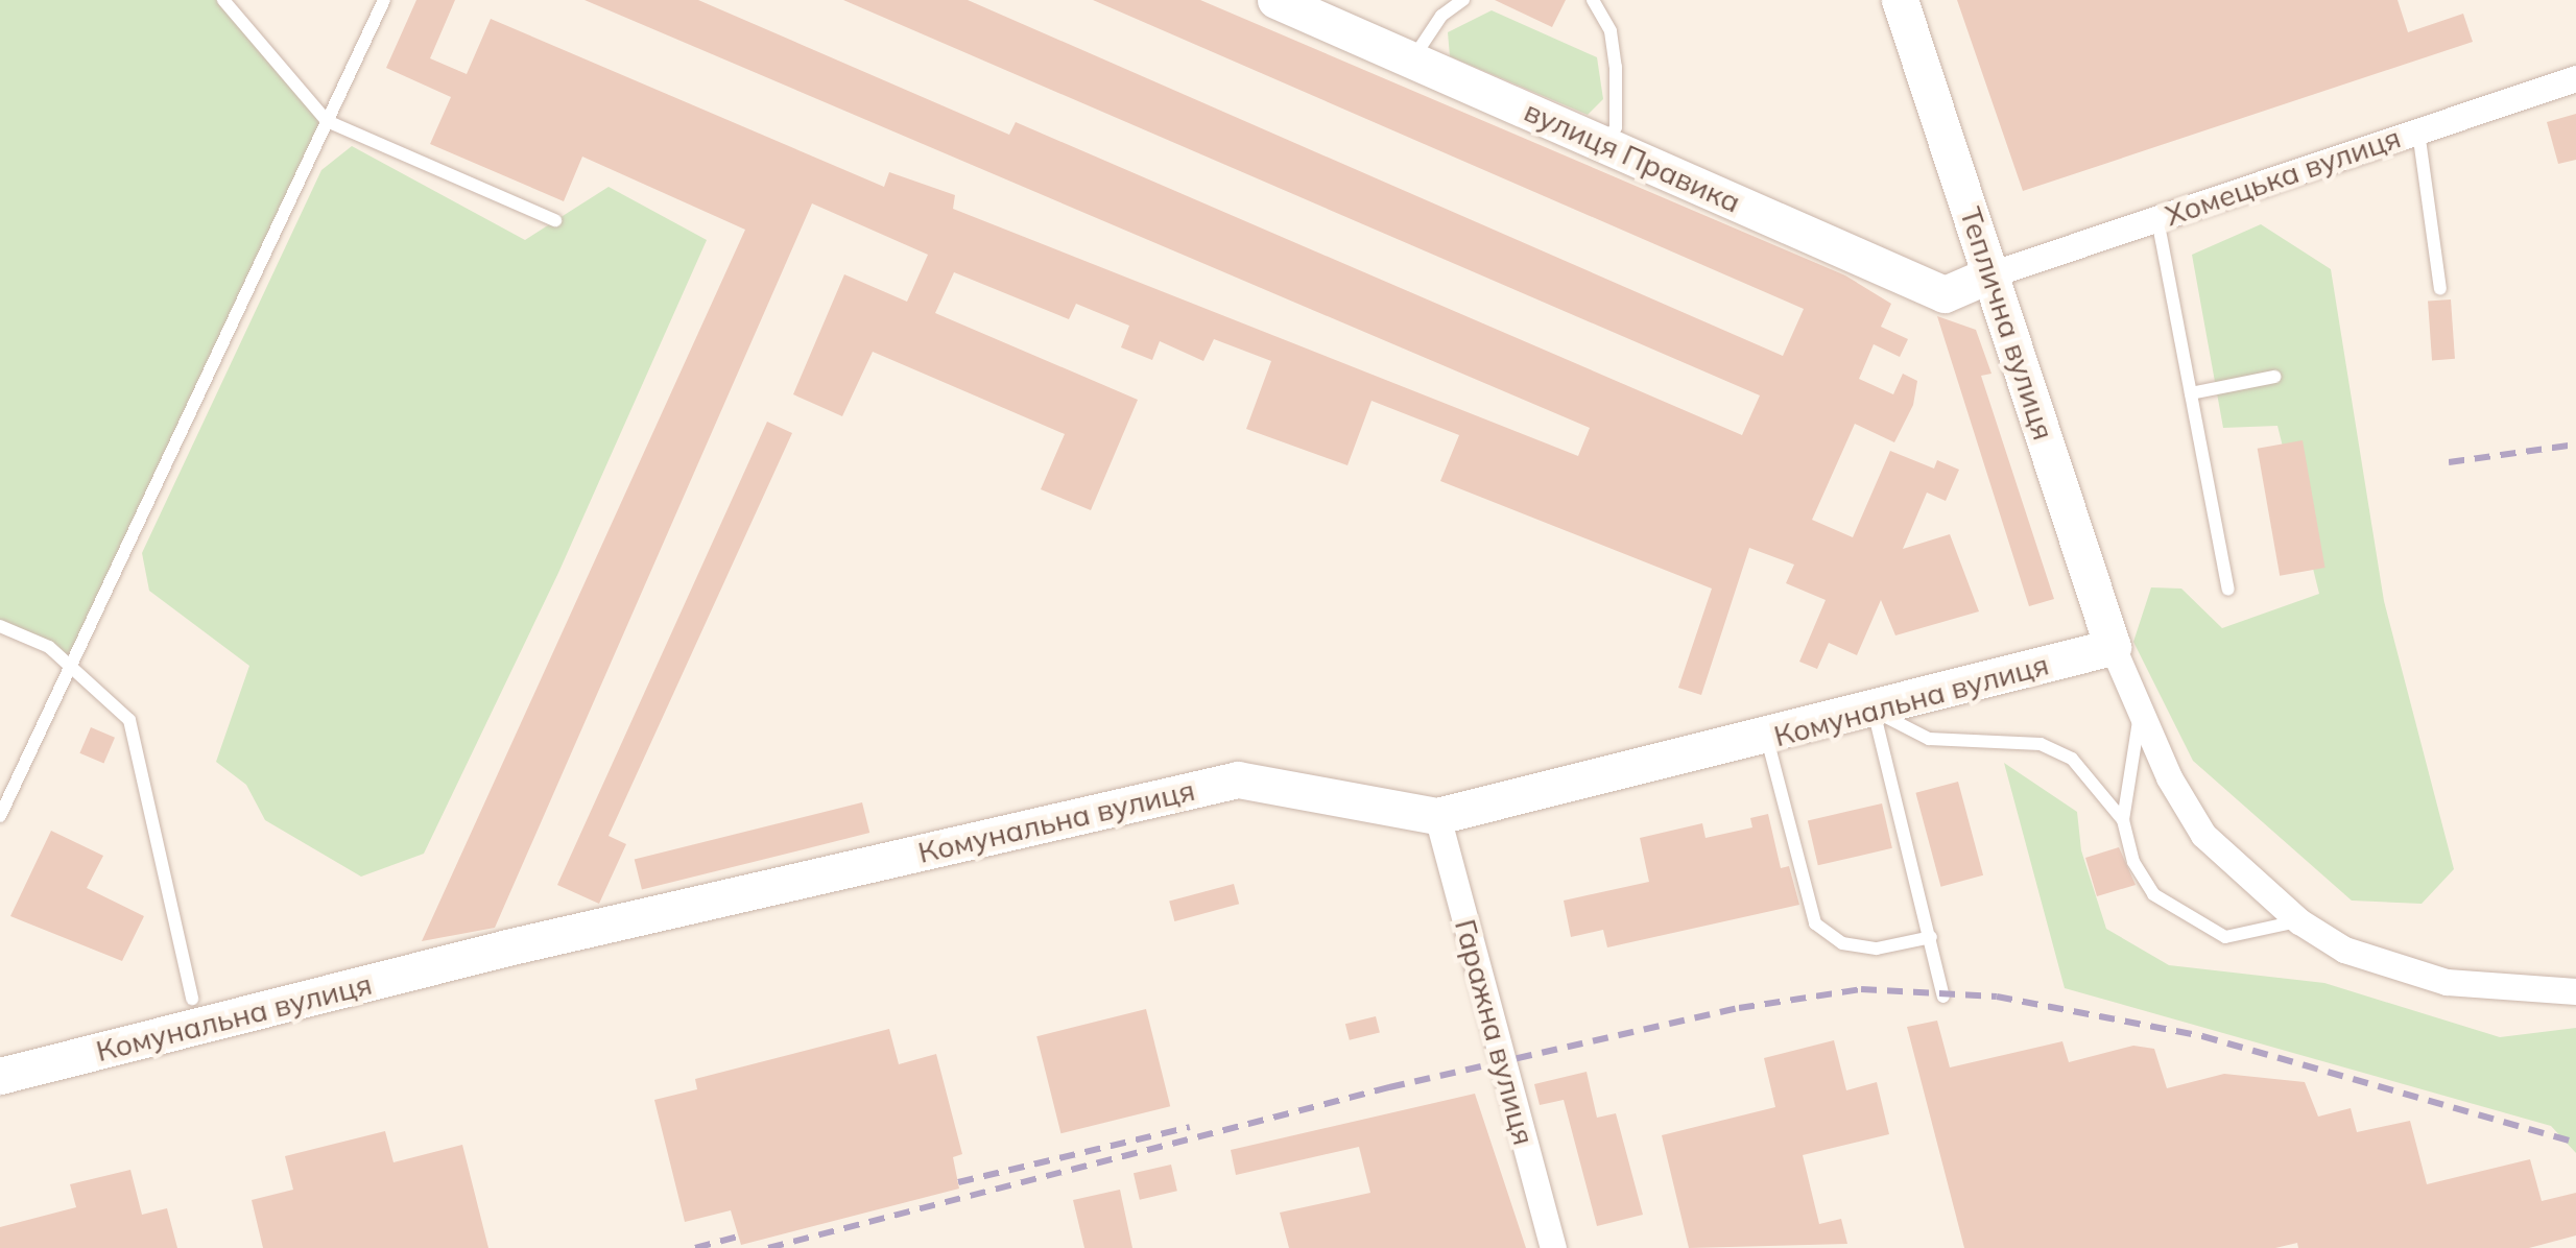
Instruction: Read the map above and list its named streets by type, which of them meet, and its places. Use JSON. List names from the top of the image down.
{
  "streets": {
    "street": [
      "вулиця Правика",
      "Хомецька вулиця",
      "Теплична вулиця",
      "Комунальна вулиця",
      "Гаражна вулиця"
    ]
  },
  "crossings": [
    ["вулиця Правика", "Хомецька вулиця"],
    ["вулиця Правика", "Теплична вулиця"],
    ["Хомецька вулиця", "Теплична вулиця"],
    ["Теплична вулиця", "Комунальна вулиця"],
    ["Комунальна вулиця", "Гаражна вулиця"]
  ]
}
